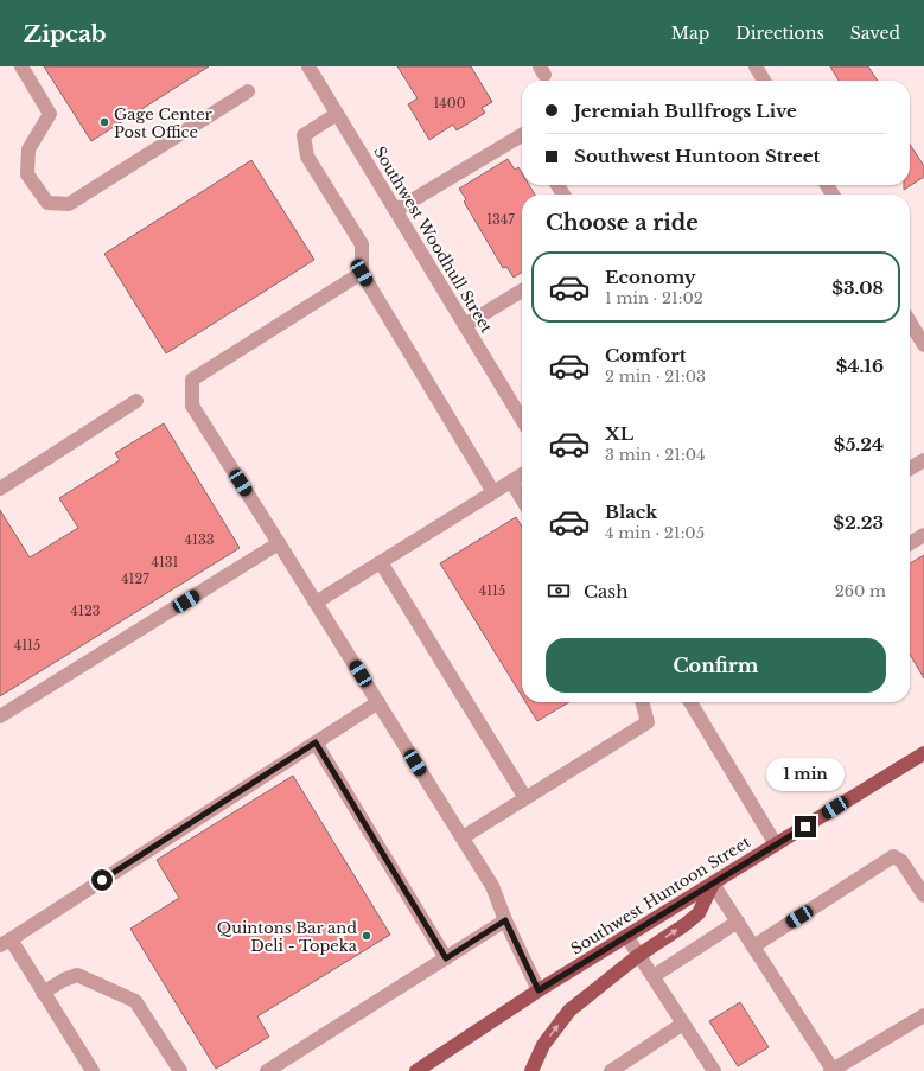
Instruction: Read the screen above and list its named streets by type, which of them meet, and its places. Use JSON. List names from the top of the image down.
{
  "streets": {
    "main road": ["Southwest Huntoon Street"],
    "street": ["Southwest Woodhull Street"]
  },
  "places": ["Gage Center Post Office", "Quintons Bar and Deli - Topeka"],
  "house_numbers": [
    "1400",
    "1347",
    "4133",
    "4131",
    "4127",
    "4115",
    "4123",
    "4115"
  ],
  "page": {
    "header": "Zipcab",
    "nav": ["Map", "Directions", "Saved"],
    "banner": ["Jeremiah Bullfrogs Live", "Southwest Huntoon Street"],
    "heading": "Choose a ride",
    "list": [
      {
        "name": "Economy",
        "note": "1 min · 21:02",
        "value": "$3.08"
      },
      {
        "name": "Comfort",
        "note": "2 min · 21:03",
        "value": "$4.16"
      },
      {
        "name": "XL",
        "note": "3 min · 21:04",
        "value": "$5.24"
      },
      {
        "name": "Black",
        "note": "4 min · 21:05",
        "value": "$2.23"
      }
    ],
    "pay": ["Cash", "260 m"],
    "buttons": "Confirm",
    "bubble": "1 min"
  }
}
